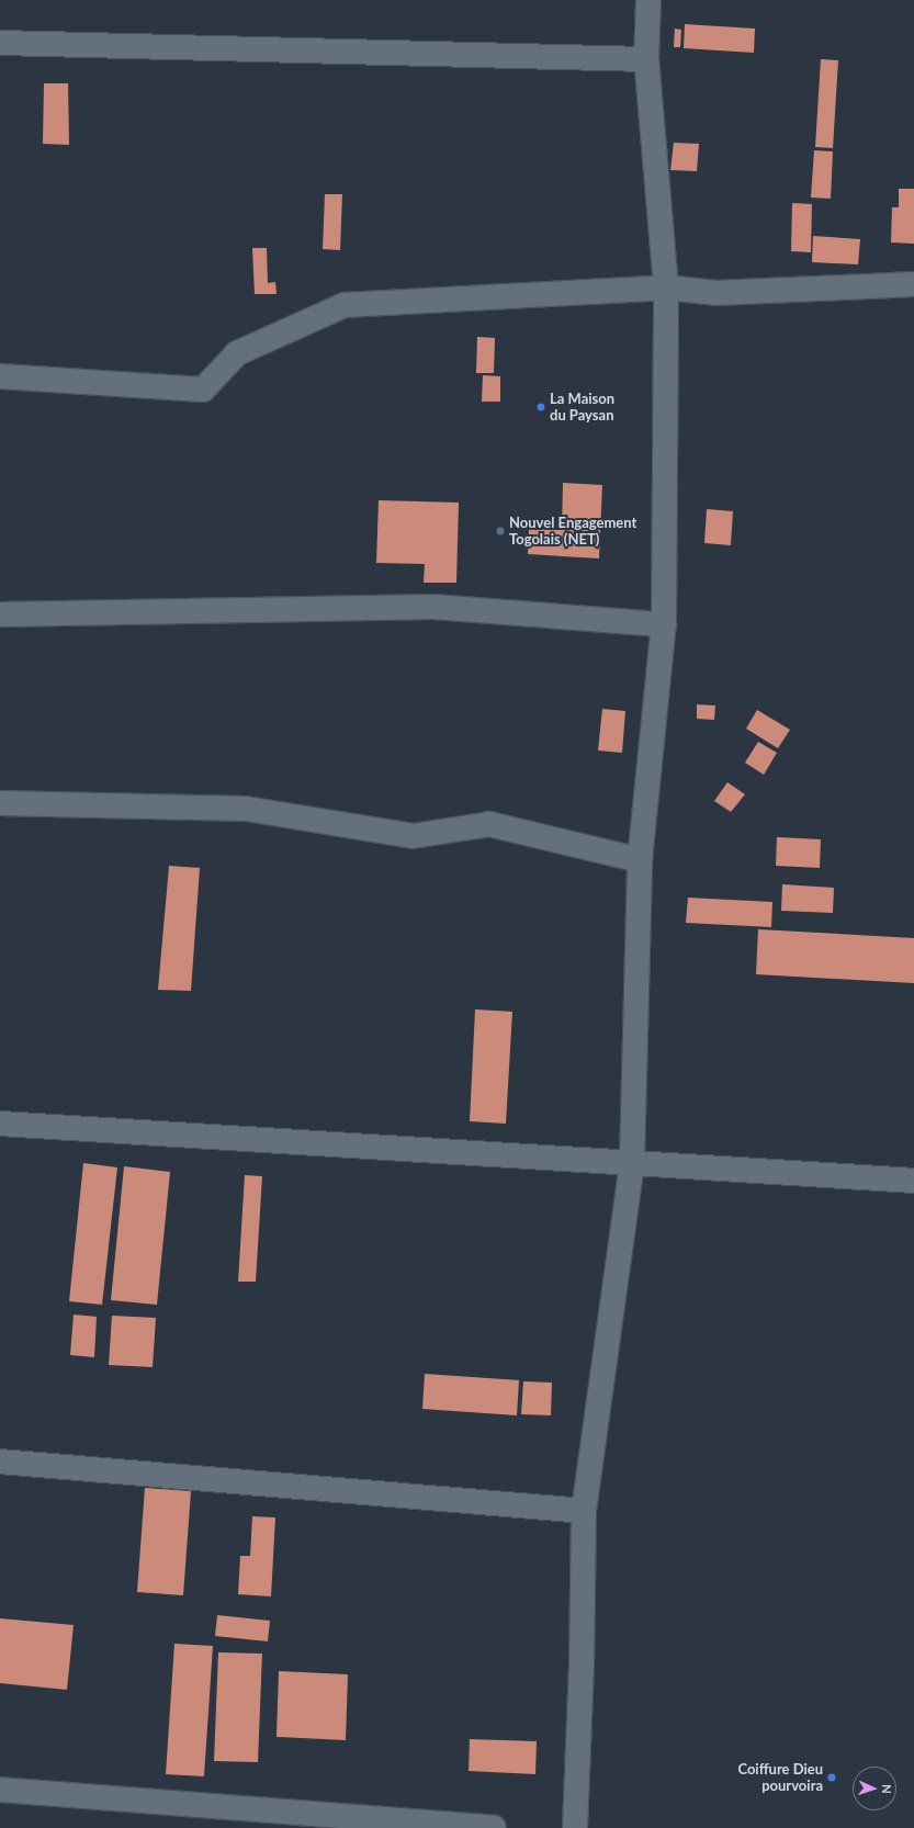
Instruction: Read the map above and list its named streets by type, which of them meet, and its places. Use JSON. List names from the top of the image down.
{
  "places": ["La Maison du Paysan", "Nouvel Engagement Togolais (NET)", "Coiffure Dieu pourvoira"],
  "north": "right"
}
